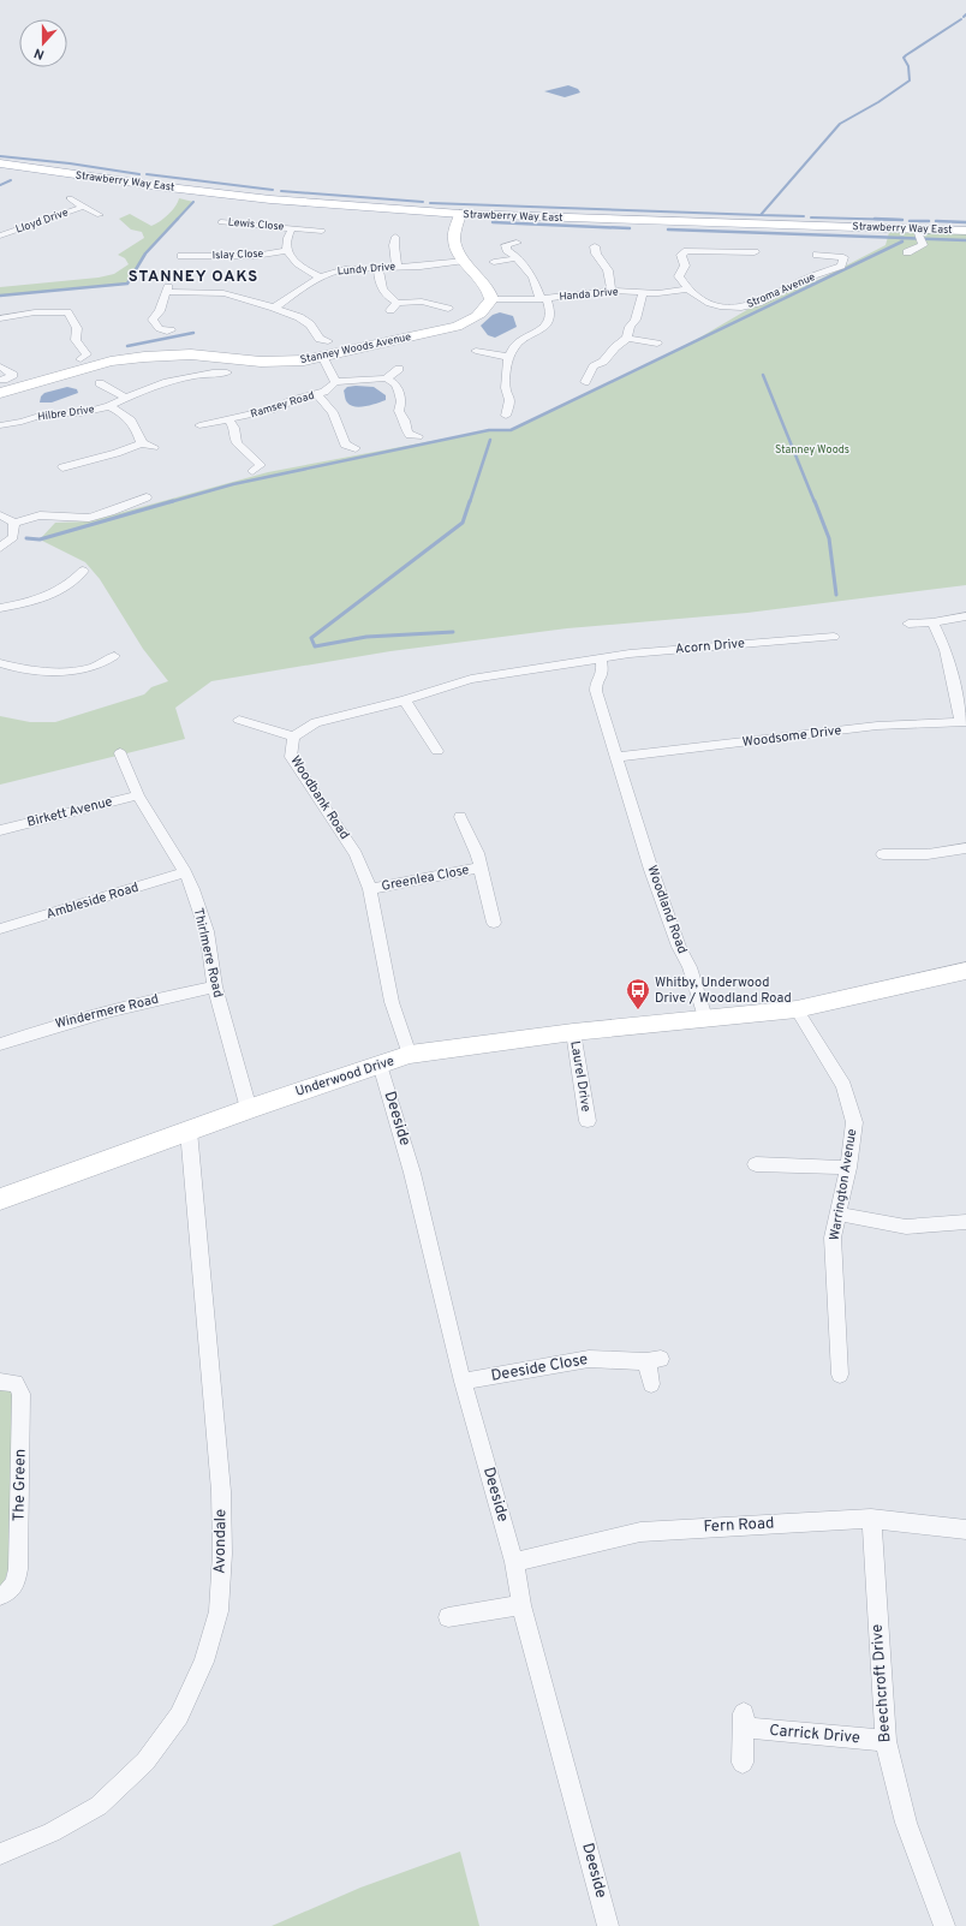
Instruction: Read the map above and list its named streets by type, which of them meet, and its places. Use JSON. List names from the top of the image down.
{
  "streets": {
    "main road": ["Strawberry Way East"],
    "street": [
      "Lloyd Drive",
      "Lewis Close",
      "Islay Close",
      "Lundy Drive",
      "Stroma Avenue",
      "Handa Drive",
      "Stanney Woods Avenue",
      "Ramsey Road",
      "Hilbre Drive",
      "Acorn Drive",
      "Woodsome Drive",
      "Woodbank Road",
      "Birkett Avenue",
      "Greenlea Close",
      "Ambleside Road",
      "Woodland Road",
      "Thirlmere Road",
      "Windermere Road",
      "Underwood Drive",
      "Laurel Drive",
      "Deeside",
      "Warrington Avenue",
      "Deeside Close",
      "The Green",
      "Fern Road",
      "Avondale",
      "Beechcroft Drive",
      "Carrick Drive"
    ]
  },
  "crossings": [
    ["Stroma Avenue", "Handa Drive"],
    ["Handa Drive", "Stanney Woods Avenue"],
    ["Acorn Drive", "Woodbank Road"],
    ["Acorn Drive", "Woodland Road"],
    ["Woodsome Drive", "Woodland Road"],
    ["Woodbank Road", "Greenlea Close"],
    ["Woodbank Road", "Woodland Road"],
    ["Woodbank Road", "Underwood Drive"],
    ["Birkett Avenue", "Thirlmere Road"],
    ["Ambleside Road", "Thirlmere Road"],
    ["Woodland Road", "Underwood Drive"],
    ["Thirlmere Road", "Windermere Road"],
    ["Thirlmere Road", "Underwood Drive"],
    ["Underwood Drive", "Laurel Drive"],
    ["Underwood Drive", "Deeside"],
    ["Underwood Drive", "Avondale"],
    ["Deeside", "Deeside Close"],
    ["Deeside", "Fern Road"],
    ["Fern Road", "Beechcroft Drive"],
    ["Beechcroft Drive", "Carrick Drive"]
  ],
  "districts": ["STANNEY OAKS"],
  "parks": ["Stanney Woods"],
  "places": {
    "bus stop": ["Whitby, Underwood Drive / Woodland Road"]
  },
  "north": "bottom"
}
